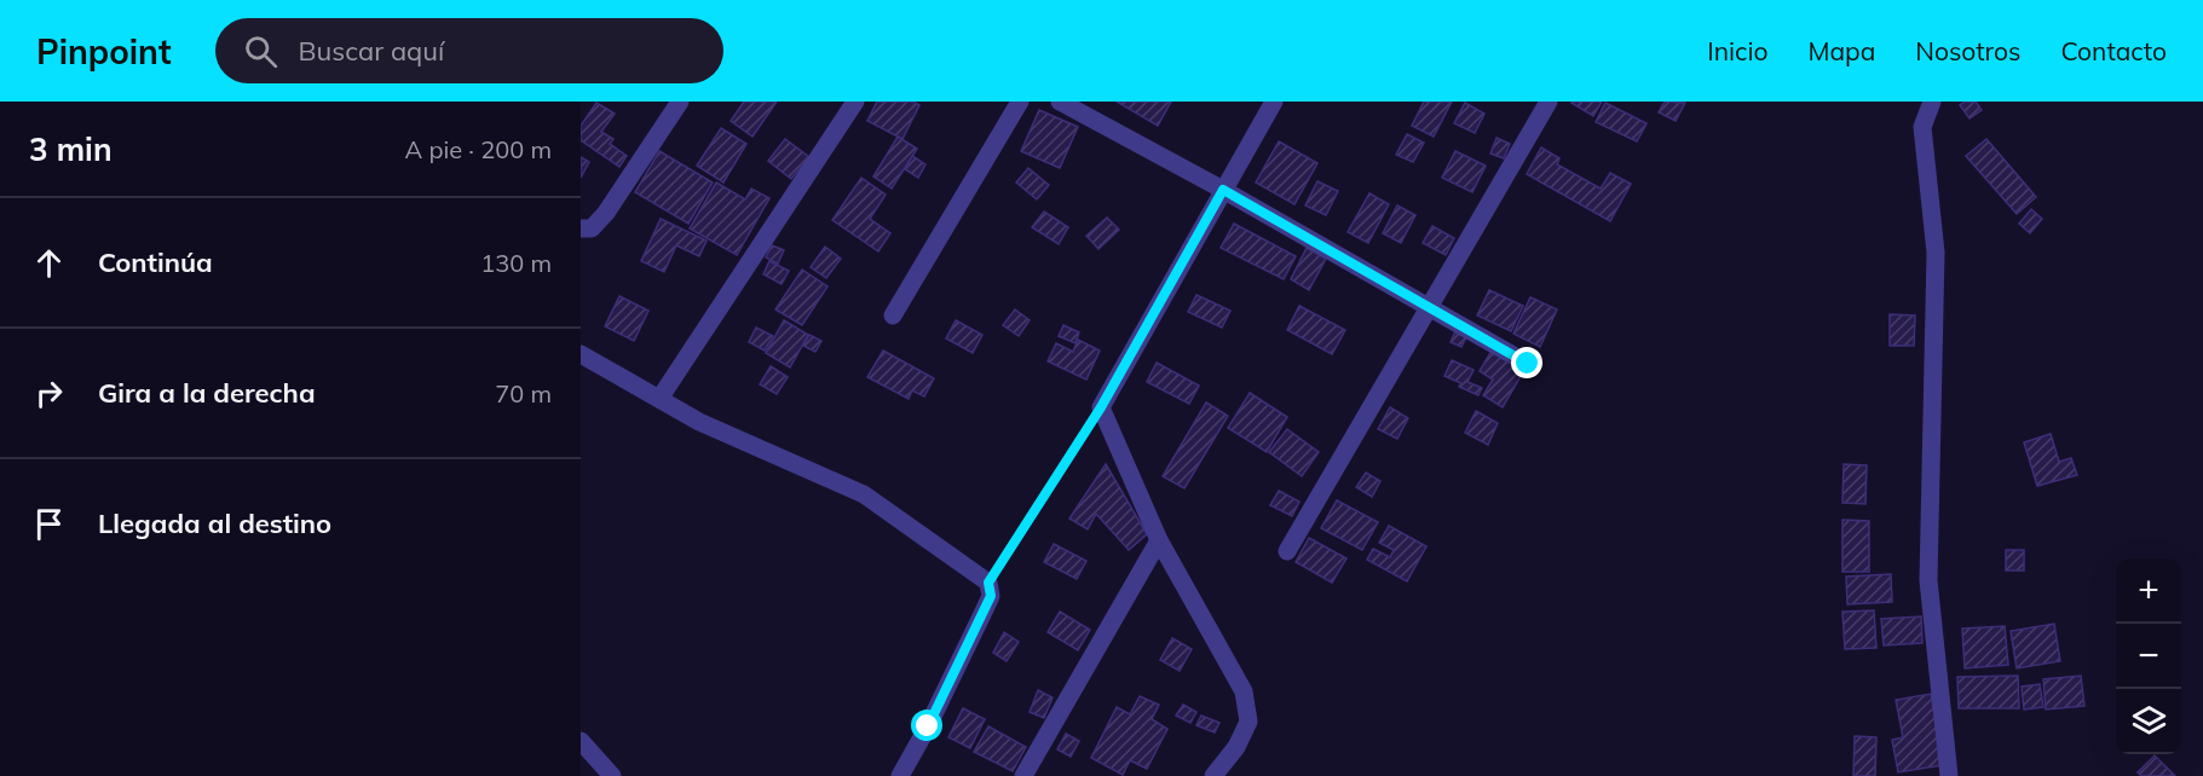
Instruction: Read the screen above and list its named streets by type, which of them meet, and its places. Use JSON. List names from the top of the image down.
{
  "page": {
    "header": "Pinpoint",
    "search": "Buscar aquí",
    "nav": [
      "Inicio",
      "Mapa",
      "Nosotros",
      "Contacto"
    ],
    "heading": ["3 min", "A pie · 200 m"],
    "list": [
      ["Continúa", "130 m"],
      ["Gira a la derecha", "70 m"],
      "Llegada al destino"
    ],
    "map_buttons": ["+", "−"]
  }
}
